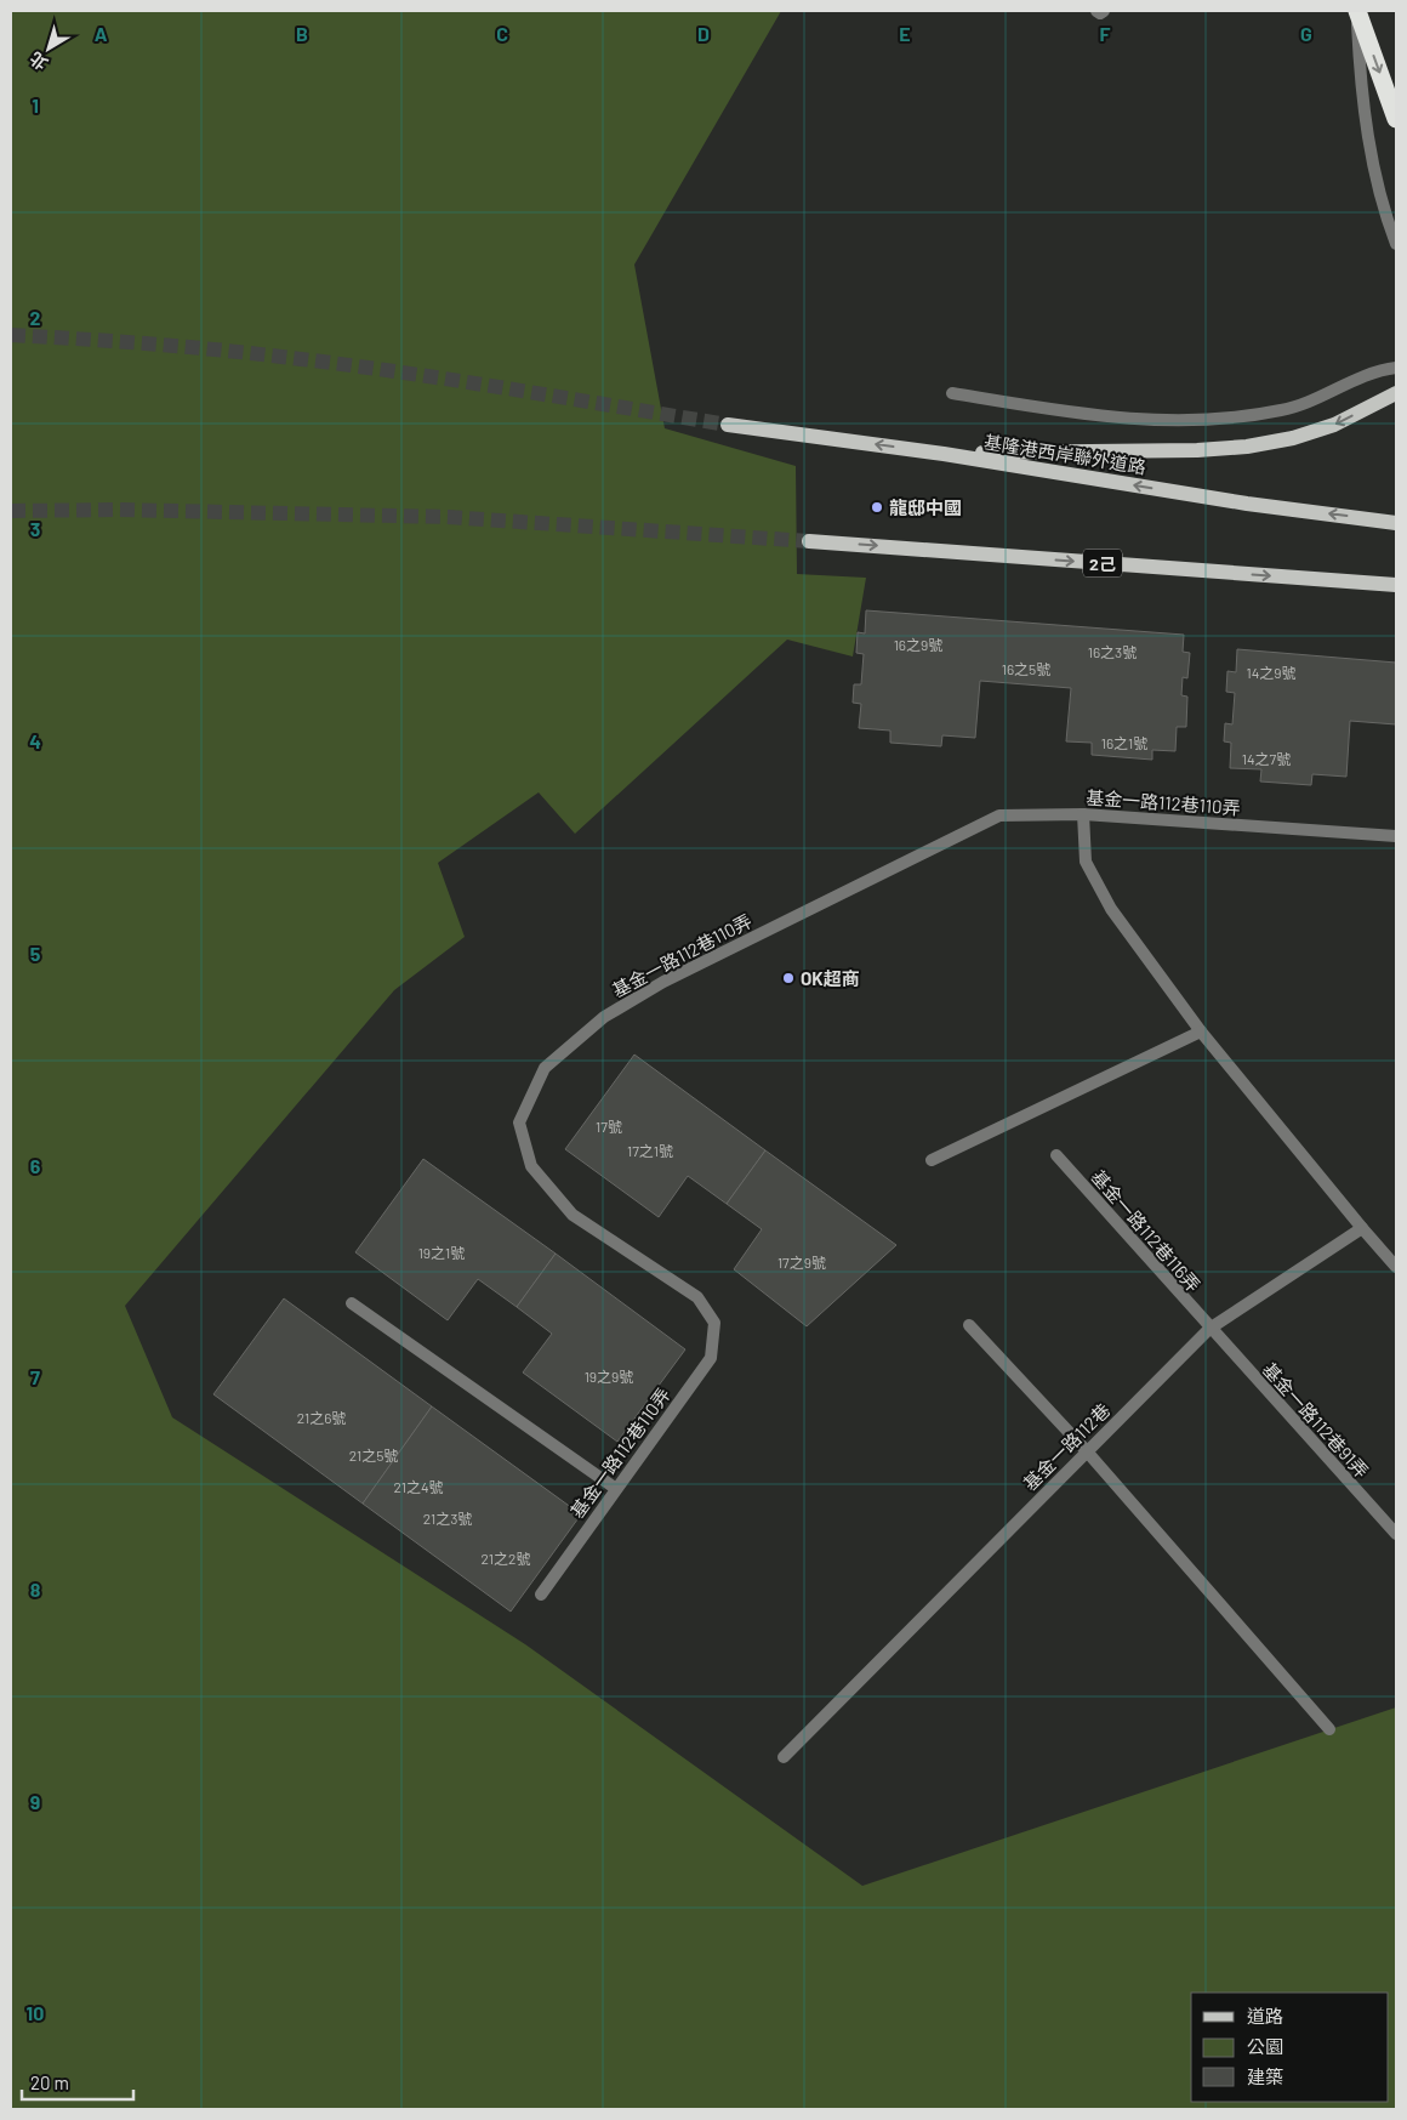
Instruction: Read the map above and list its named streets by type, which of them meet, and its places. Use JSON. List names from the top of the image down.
{
  "streets": {
    "main road": ["基隆港西岸聯外道路", "2己"],
    "street": [
      "基金一路112巷110弄",
      "基金一路112巷116弄",
      "基金一路112巷91弄",
      "基金一路112巷"
    ]
  },
  "crossings": [
    ["基金一路112巷116弄", "基金一路112巷91弄"],
    ["基金一路112巷116弄", "基金一路112巷"],
    ["基金一路112巷91弄", "基金一路112巷"]
  ],
  "places": ["龍邸中國", "OK超商"],
  "house_numbers": [
    "16之9號",
    "16之3號",
    "16之5號",
    "14之9號",
    "16之1號",
    "14之7號",
    "17號",
    "17之1號",
    "19之1號",
    "17之9號",
    "19之9號",
    "21之6號",
    "21之5號",
    "21之4號",
    "21之3號",
    "21之2號"
  ],
  "legend": ["道路", "公園", "建築"],
  "scale_bar": "20 m",
  "north": "bottom left",
  "grid": {
    "columns": [
      "A",
      "B",
      "C",
      "D",
      "E",
      "F",
      "G"
    ],
    "rows": [
      "1",
      "2",
      "3",
      "4",
      "5",
      "6",
      "7",
      "8",
      "9",
      "10"
    ]
  }
}
